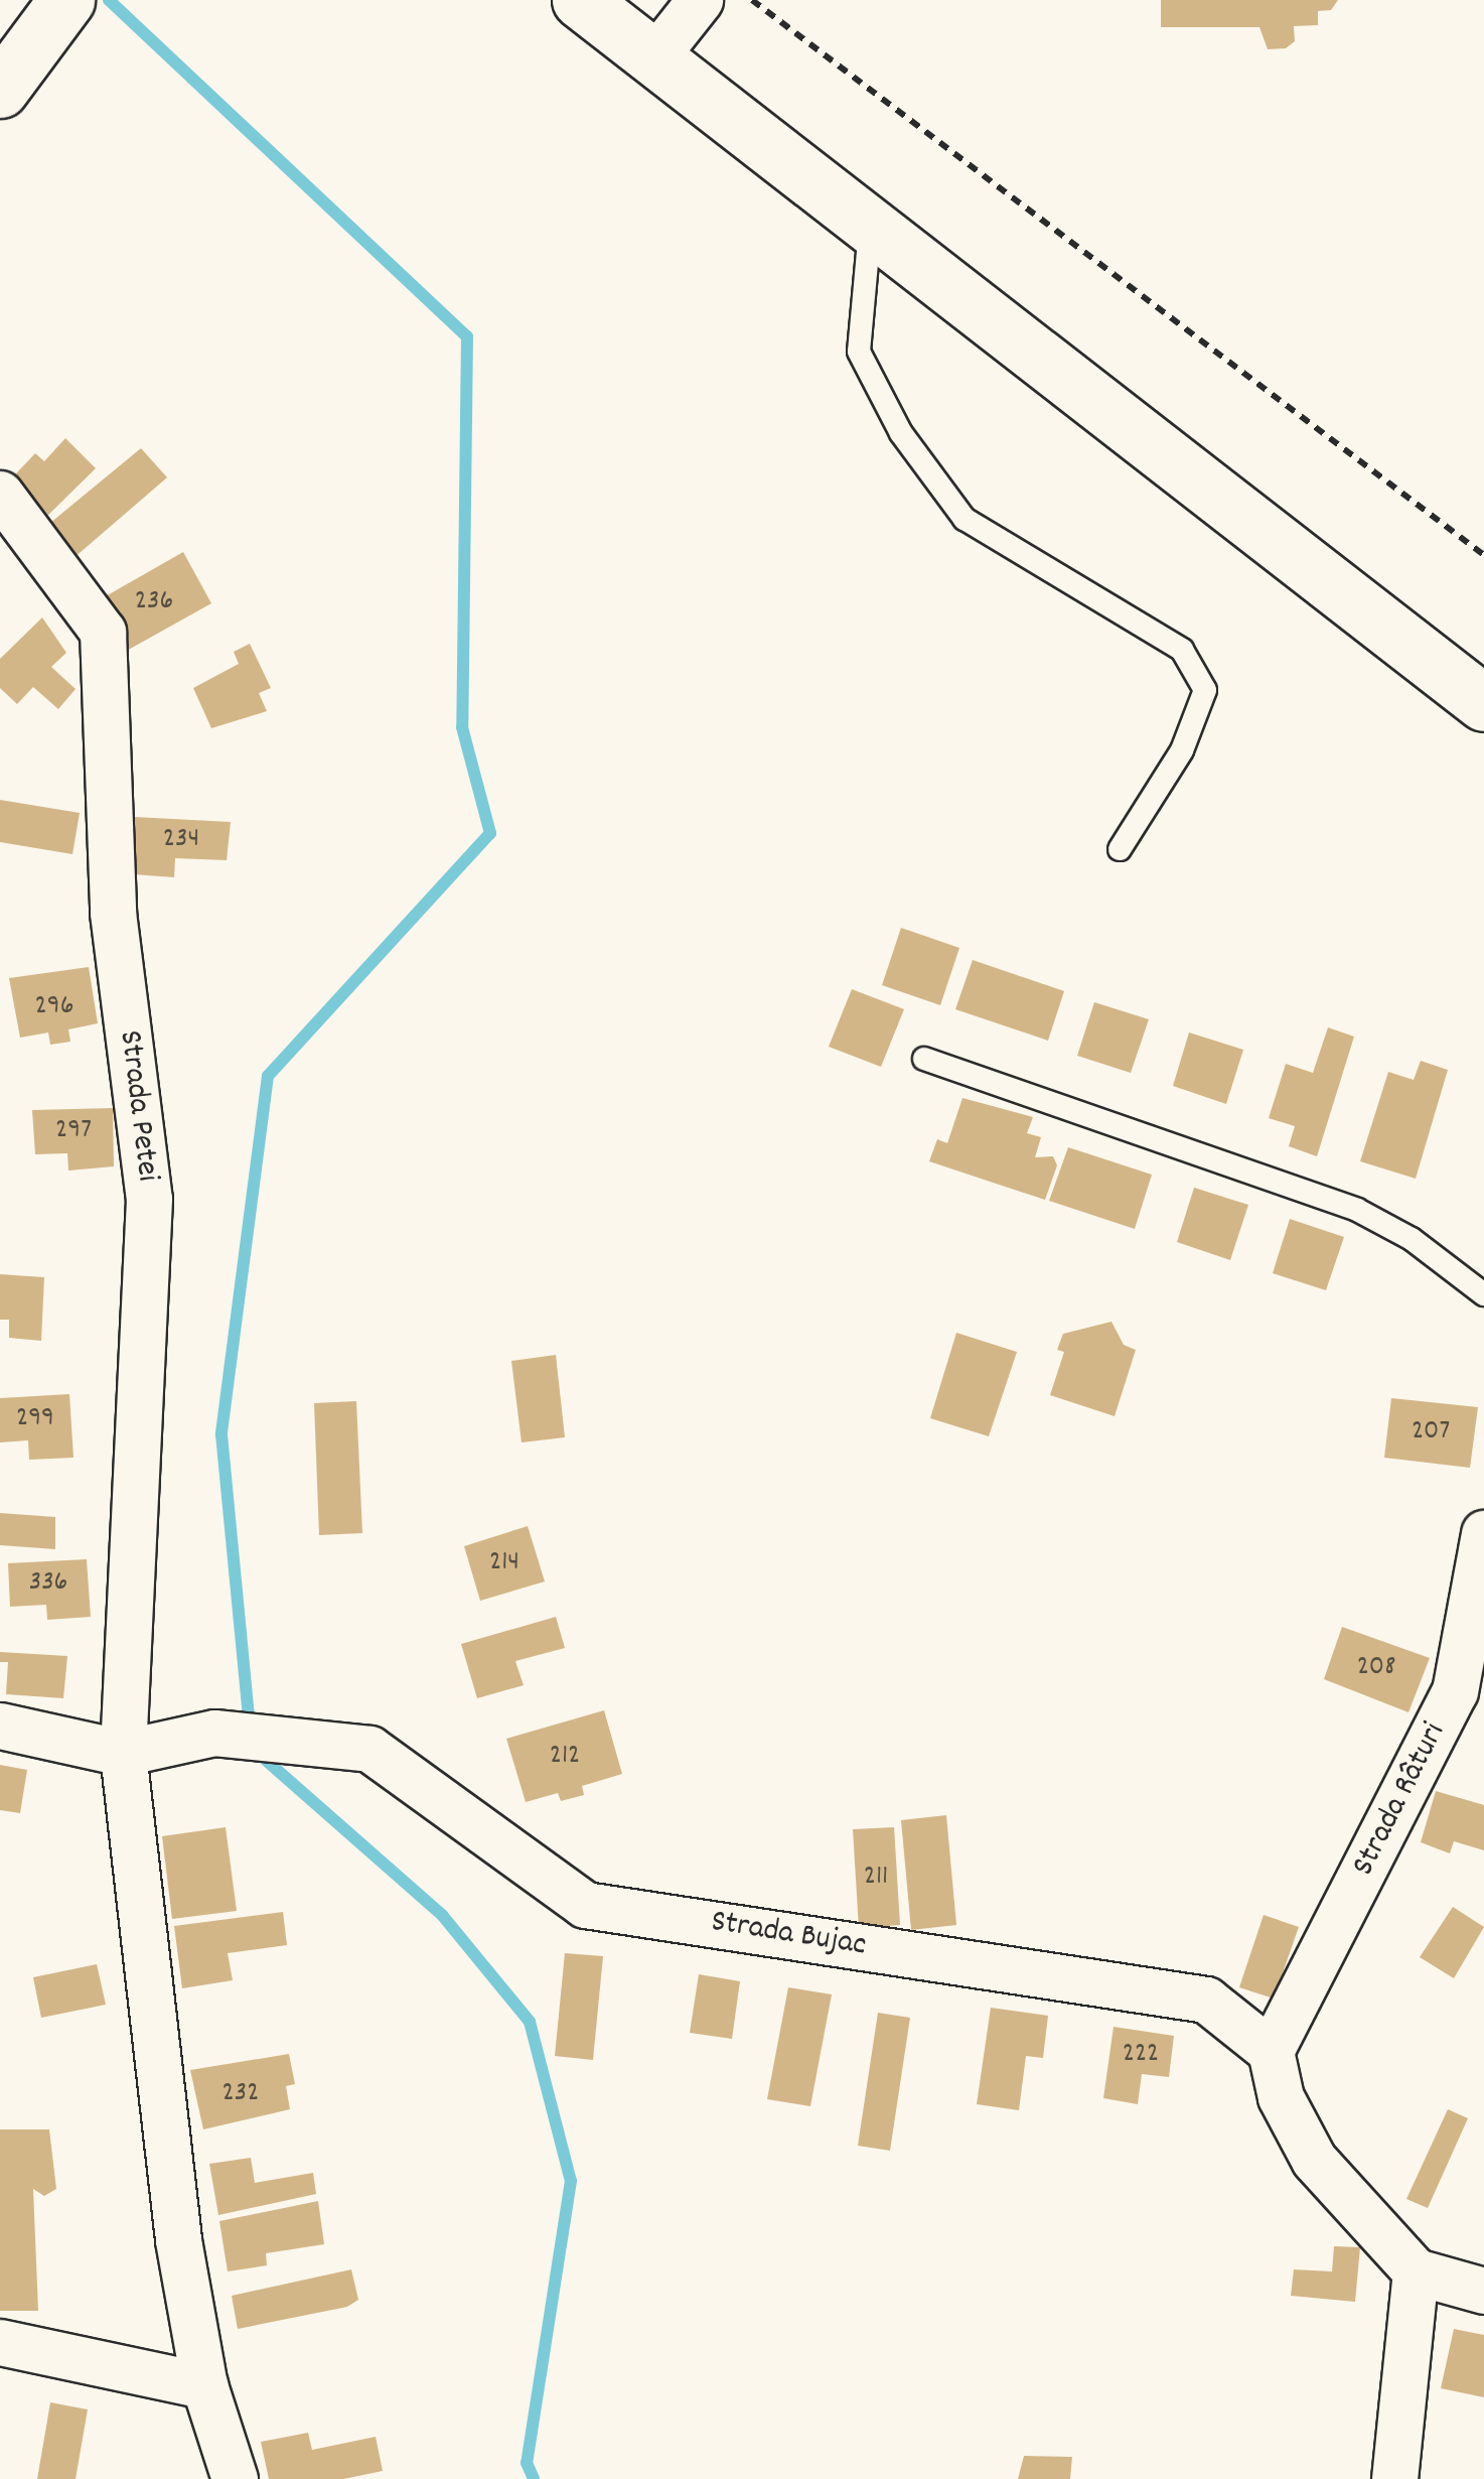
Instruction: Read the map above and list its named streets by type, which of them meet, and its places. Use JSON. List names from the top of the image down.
{
  "streets": {
    "street": ["Strada Petei", "Strada Râturi", "Strada Bujac"]
  },
  "crossings": [
    ["Strada Petei", "Strada Bujac"],
    ["Strada Râturi", "Strada Bujac"]
  ],
  "house_numbers": [
    "236",
    "234",
    "296",
    "297",
    "299",
    "207",
    "214",
    "336",
    "208",
    "212",
    "211",
    "222",
    "232"
  ]
}
